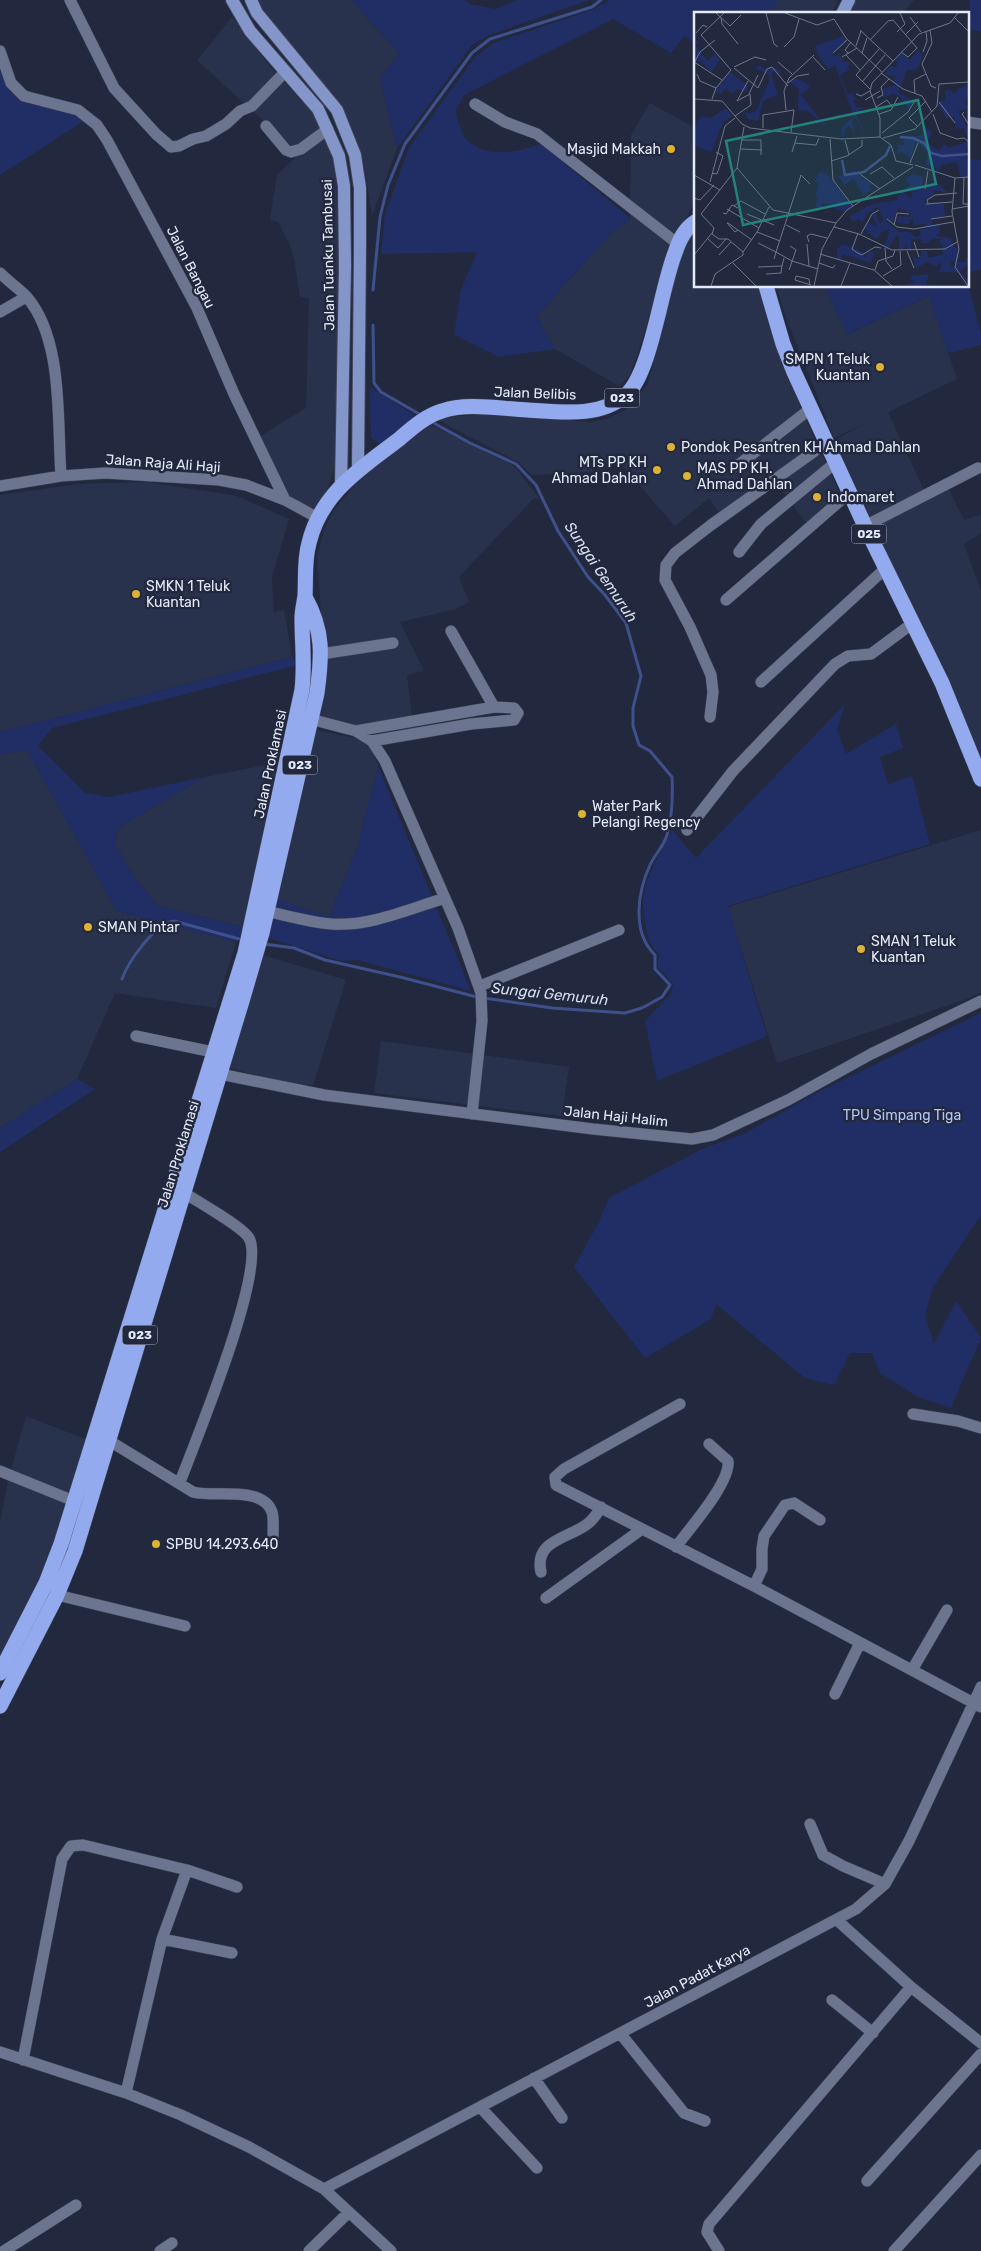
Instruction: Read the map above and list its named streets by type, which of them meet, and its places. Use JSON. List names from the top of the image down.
{
  "streets": {
    "highway": [
      "Jalan Belibis",
      "023",
      "025",
      "Jalan Proklamasi"
    ],
    "main road": ["Jalan Tuanku Tambusai"],
    "street": [
      "Jalan Bangau",
      "Jalan Raja Ali Haji",
      "Jalan Haji Halim",
      "Jalan Padat Karya"
    ]
  },
  "crossings": [
    ["Jalan Tuanku Tambusai", "Jalan Proklamasi"],
    ["Jalan Bangau", "Jalan Raja Ali Haji"],
    ["Jalan Belibis", "Jalan Proklamasi"],
    ["Jalan Raja Ali Haji", "Jalan Proklamasi"],
    ["Jalan Proklamasi", "Jalan Haji Halim"]
  ],
  "water": ["Sungai Gemuruh"],
  "parks": ["TPU Simpang Tiga"],
  "places": [
    "Masjid Makkah",
    "SMPN 1 Teluk Kuantan",
    "Pondok Pesantren KH Ahmad Dahlan",
    "MTs PP KH Ahmad Dahlan",
    "MAS PP KH. Ahmad Dahlan",
    "Indomaret",
    "SMKN 1 Teluk Kuantan",
    "Water Park Pelangi Regency",
    "SMAN Pintar",
    "SMAN 1 Teluk Kuantan",
    "SPBU 14.293.640"
  ]
}
